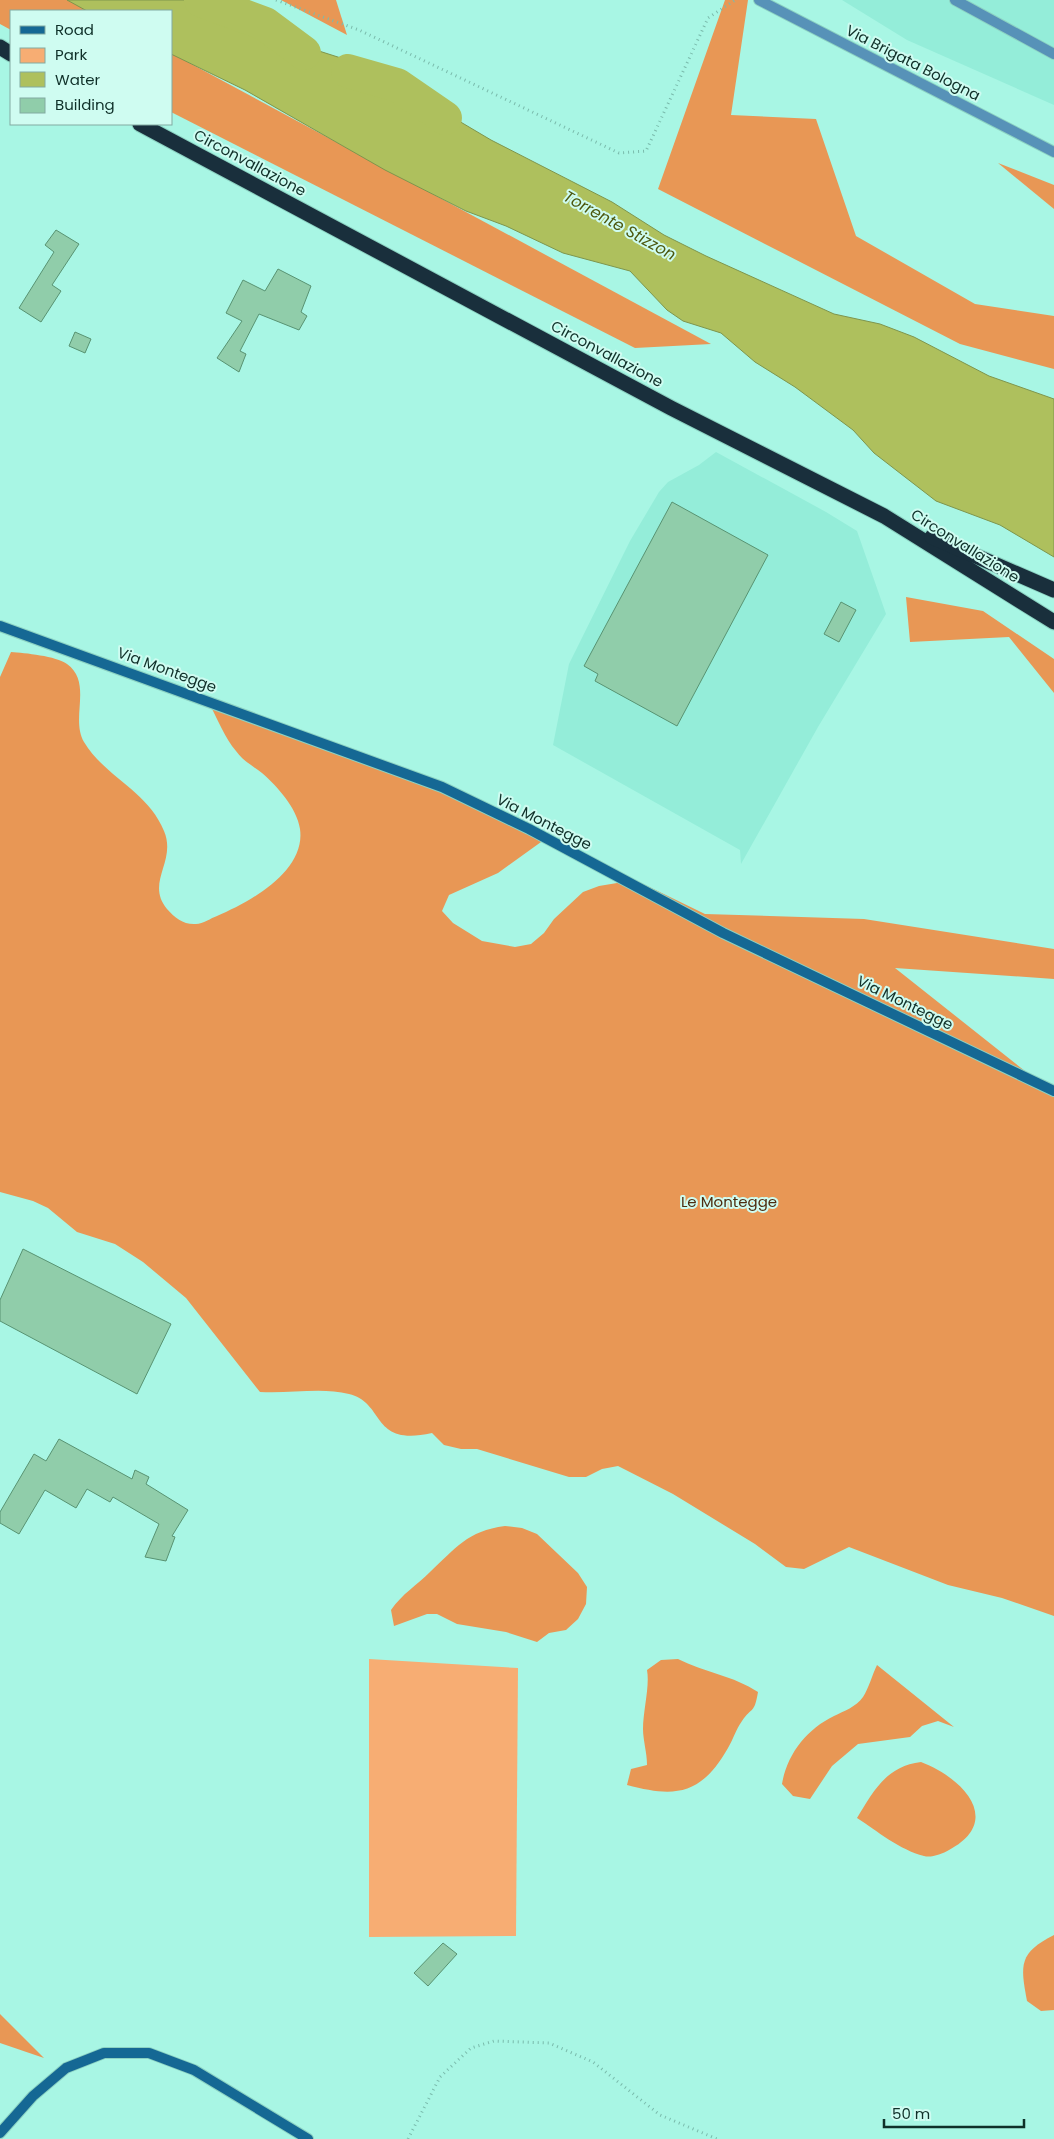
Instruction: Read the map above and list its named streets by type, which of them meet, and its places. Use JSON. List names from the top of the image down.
{
  "streets": {
    "highway": ["Circonvallazione"],
    "street": ["Via Brigata Bologna", "Via Montegge"]
  },
  "water": ["Torrente Stizzon"],
  "parks": ["Le Montegge"],
  "legend": [
    "Road",
    "Park",
    "Water",
    "Building"
  ],
  "scale_bar": "50 m"
}
